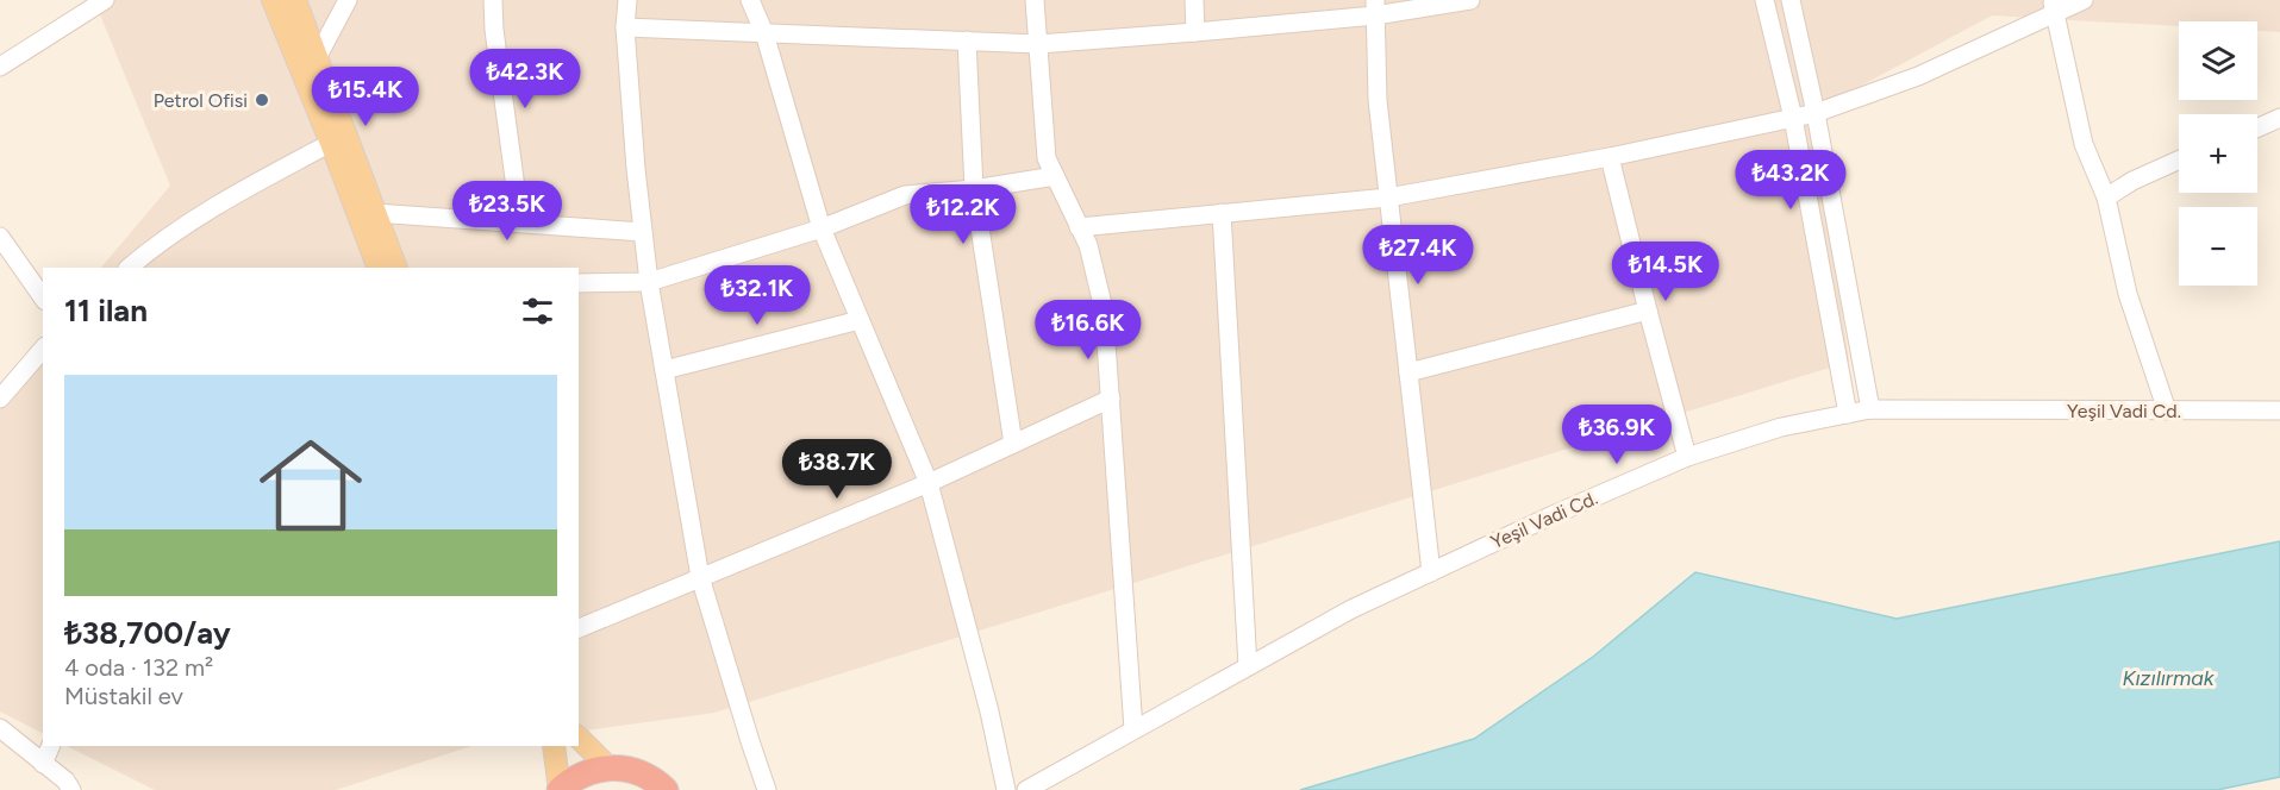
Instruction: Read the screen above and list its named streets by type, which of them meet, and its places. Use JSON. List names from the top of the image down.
{
  "streets": {
    "street": ["Yeşil Vadi Cd."]
  },
  "water": ["Kızılırmak"],
  "places": ["Petrol Ofisi"],
  "page": {
    "map_buttons": ["+", "−"],
    "price": [
      "₺42.3K",
      "₺15.4K",
      "₺43.2K",
      "₺23.5K",
      "₺12.2K",
      "₺27.4K",
      "₺14.5K",
      "₺32.1K",
      "₺16.6K",
      "₺36.9K",
      "₺38.7K"
    ],
    "heading": "11 ilan",
    "list": [
      {
        "name": "₺38,700/ay",
        "note": "4 oda · 132 m² · Müstakil ev"
      }
    ]
  }
}
